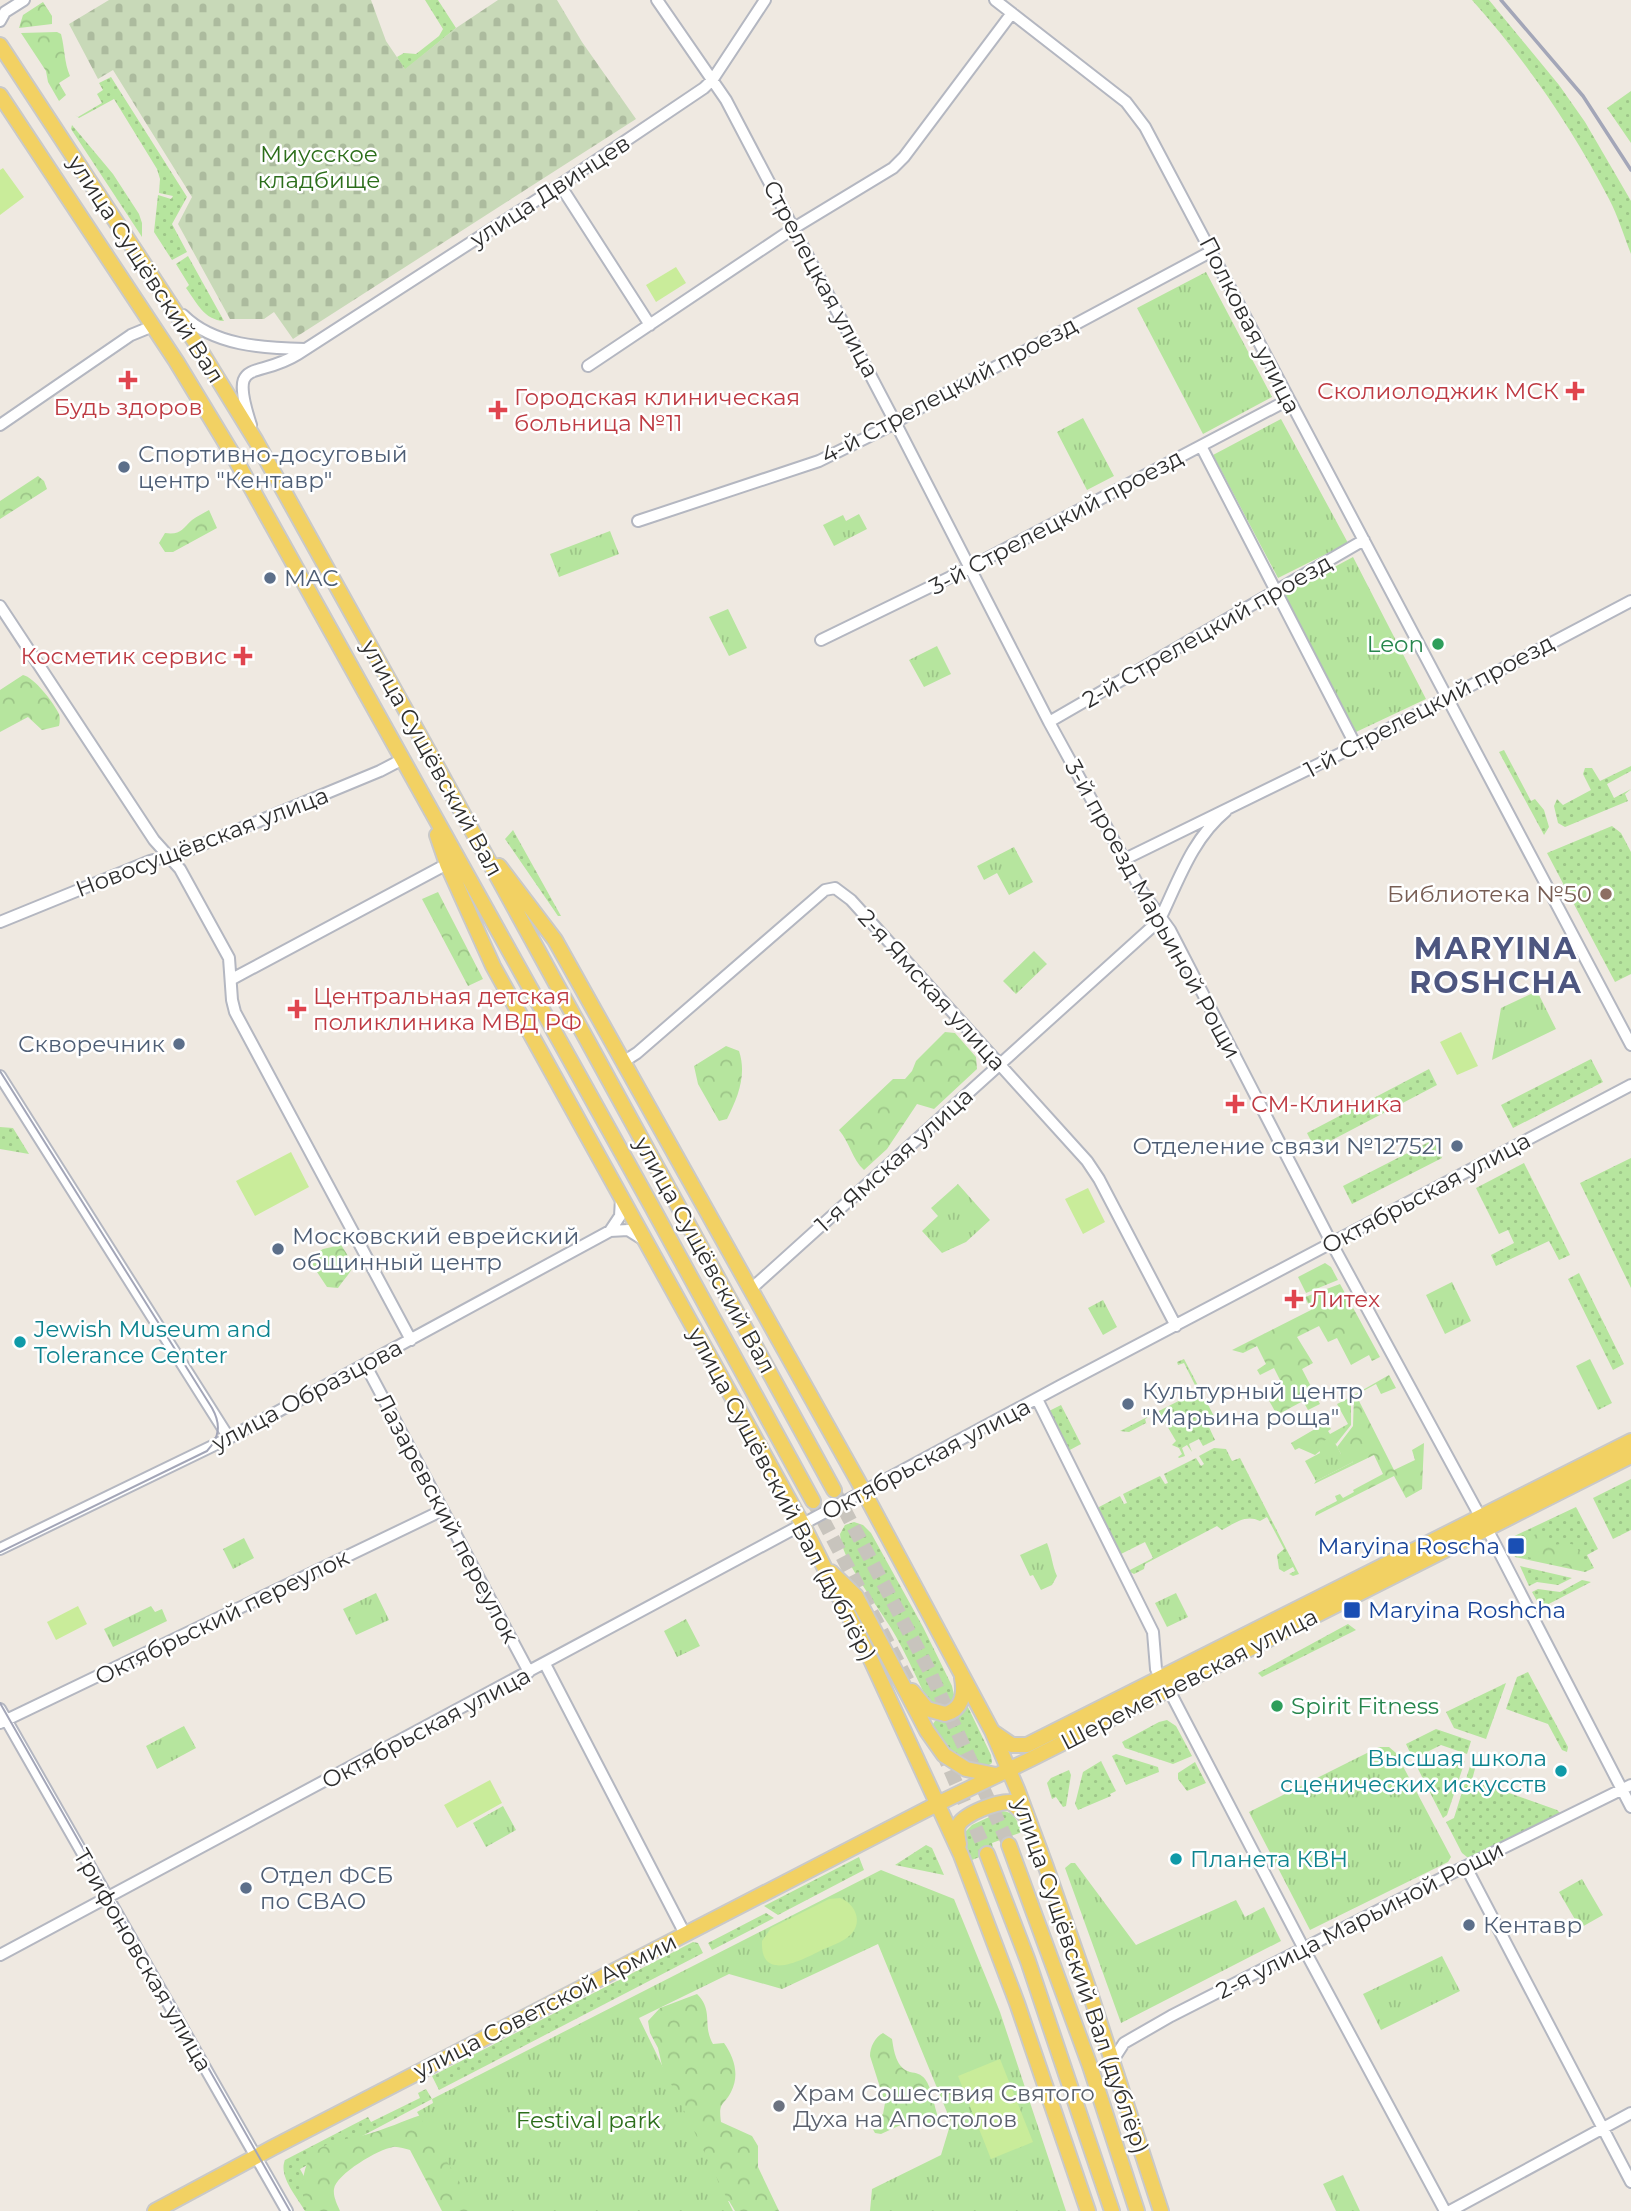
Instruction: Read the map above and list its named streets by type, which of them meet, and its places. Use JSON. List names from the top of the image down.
{
  "streets": {
    "main road": [
      "улица Сущёвский Вал",
      "улица Сущёвский Вал (дублёр)",
      "Шереметьевская улица",
      "улица Советской Армии"
    ],
    "street": [
      "улица Двинцев",
      "Стрелецкая улица",
      "Полковая улица",
      "4-й Стрелецкий проезд",
      "3-й Стрелецкий проезд",
      "2-й Стрелецкий проезд",
      "1-й Стрелецкий проезд",
      "Новосущёвская улица",
      "3-й проезд Марьиной Рощи",
      "2-я Ямская улица",
      "1-я Ямская улица",
      "Октябрьская улица",
      "улица Образцова",
      "Лазаревский переулок",
      "Октябрьский переулок",
      "2-я улица Марьиной Рощи",
      "Трифоновская улица"
    ]
  },
  "crossings": [
    ["улица Двинцев", "улица Сущёвский Вал"],
    ["улица Двинцев", "Стрелецкая улица"],
    ["улица Сущёвский Вал", "Новосущёвская улица"],
    ["улица Сущёвский Вал", "улица Сущёвский Вал (дублёр)"],
    ["Стрелецкая улица", "4-й Стрелецкий проезд"],
    ["Стрелецкая улица", "3-й Стрелецкий проезд"],
    ["Стрелецкая улица", "3-й проезд Марьиной Рощи"],
    ["Полковая улица", "4-й Стрелецкий проезд"],
    ["Полковая улица", "3-й Стрелецкий проезд"],
    ["Полковая улица", "2-й Стрелецкий проезд"],
    ["Полковая улица", "1-й Стрелецкий проезд"],
    ["3-й Стрелецкий проезд", "3-й проезд Марьиной Рощи"],
    ["2-й Стрелецкий проезд", "3-й проезд Марьиной Рощи"],
    ["1-й Стрелецкий проезд", "3-й проезд Марьиной Рощи"],
    ["1-й Стрелецкий проезд", "1-я Ямская улица"],
    ["3-й проезд Марьиной Рощи", "1-я Ямская улица"],
    ["3-й проезд Марьиной Рощи", "Октябрьская улица"],
    ["3-й проезд Марьиной Рощи", "Шереметьевская улица"],
    ["3-й проезд Марьиной Рощи", "2-я улица Марьиной Рощи"],
    ["2-я Ямская улица", "1-я Ямская улица"],
    ["2-я Ямская улица", "Октябрьская улица"],
    ["2-я Ямская улица", "улица Сущёвский Вал (дублёр)"],
    ["1-я Ямская улица", "улица Сущёвский Вал (дублёр)"],
    ["Октябрьская улица", "улица Сущёвский Вал (дублёр)"],
    ["Октябрьская улица", "Лазаревский переулок"],
    ["Октябрьская улица", "Трифоновская улица"],
    ["улица Образцова", "Лазаревский переулок"],
    ["улица Сущёвский Вал (дублёр)", "Шереметьевская улица"],
    ["улица Сущёвский Вал (дублёр)", "2-я улица Марьиной Рощи"],
    ["улица Сущёвский Вал (дублёр)", "улица Советской Армии"],
    ["Лазаревский переулок", "Октябрьский переулок"],
    ["Октябрьский переулок", "Трифоновская улица"],
    ["Шереметьевская улица", "улица Советской Армии"],
    ["Трифоновская улица", "улица Советской Армии"]
  ],
  "districts": ["MARYINA ROSHCHA"],
  "parks": ["Миусское кладбище", "Festival park"],
  "places": {
    "health": [
      "Будь здоров",
      "Сколиолоджик МСК",
      "Городская клиническая больница №11",
      "Косметик сервис",
      "Центральная детская поликлиника МВД РФ",
      "СМ-Клиника",
      "Литех"
    ],
    "other": [
      "Спортивно-досуговый центр \"Кентавр\"",
      "MAC",
      "Leon",
      "Библиотека №50",
      "Скворечник",
      "Отделение связи №127521",
      "Московский еврейский общинный центр",
      "Jewish Museum and Tolerance Center",
      "Культурный центр \"Марьина роща\"",
      "Spirit Fitness",
      "Высшая школа сценических искусств",
      "Планета КВН",
      "Отдел ФСБ по СВАО",
      "Кентавр",
      "Храм Сошествия Святого Духа на Апостолов"
    ],
    "transit": ["Maryina Roscha", "Maryina Roshcha"]
  }
}
